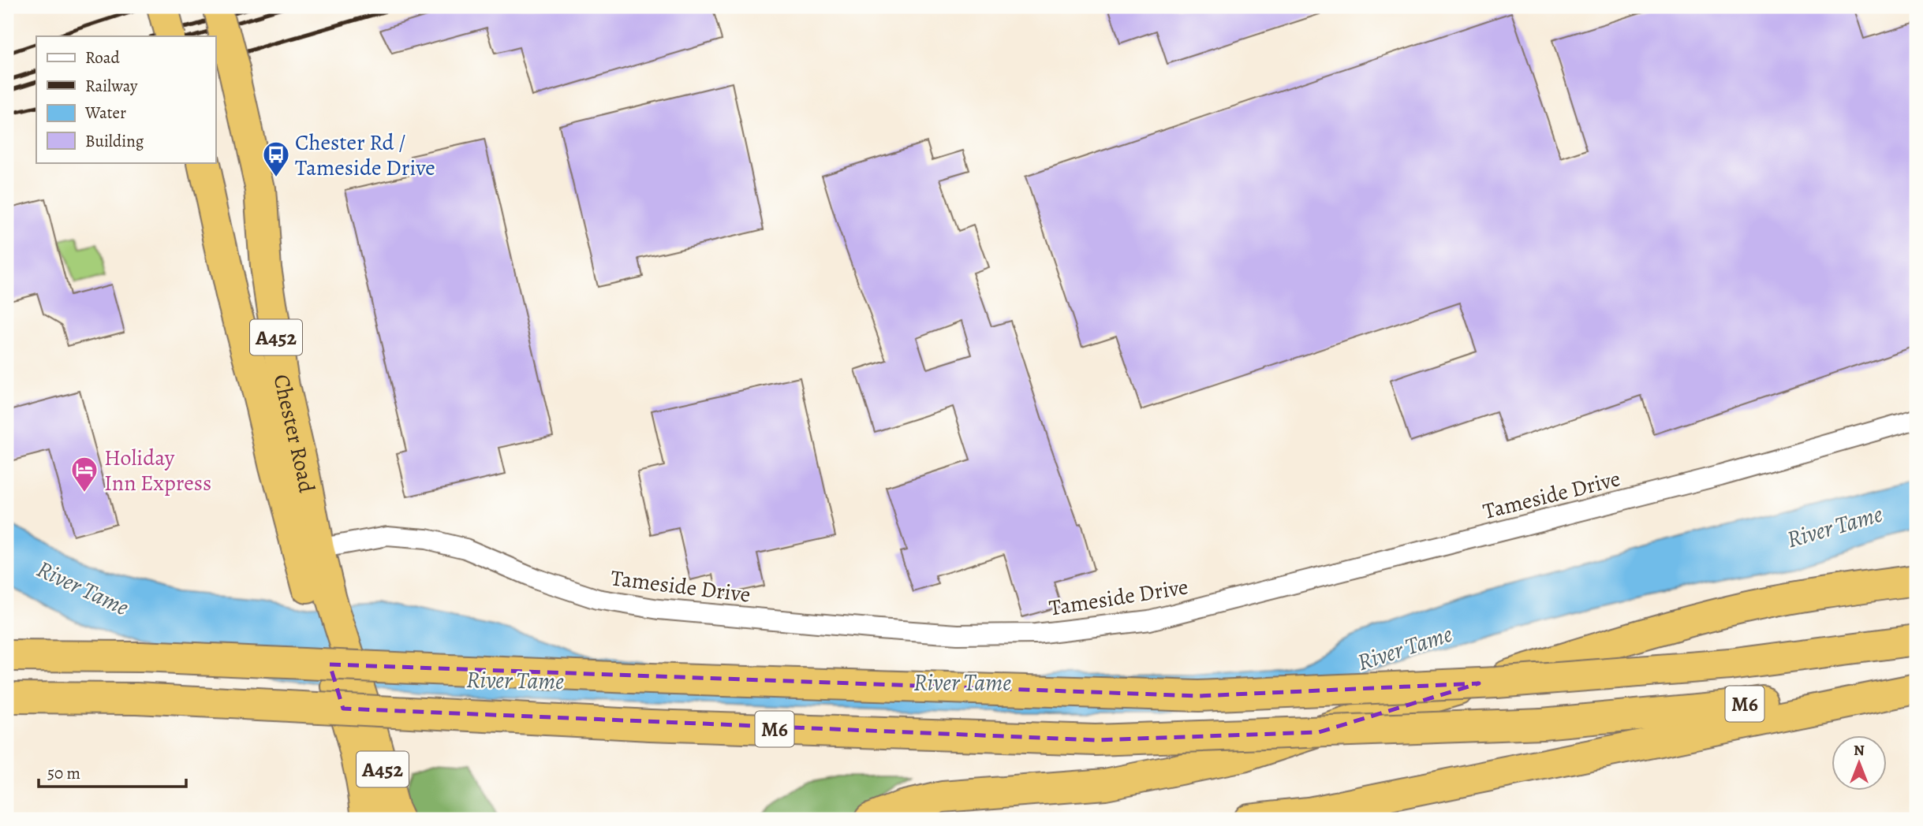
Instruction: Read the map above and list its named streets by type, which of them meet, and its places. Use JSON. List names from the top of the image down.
{
  "streets": {
    "highway": ["A452", "Chester Road", "M6"],
    "street": ["Tameside Drive"]
  },
  "crossings": [
    ["A452", "Chester Road"],
    ["Chester Road", "Tameside Drive"]
  ],
  "water": ["River Tame"],
  "places": {
    "bus stop": ["Chester Rd / Tameside Drive"],
    "hotel": ["Holiday Inn Express"]
  },
  "legend": [
    "Road",
    "Railway",
    "Water",
    "Building"
  ],
  "scale_bar": "50 m",
  "north": "top"
}
